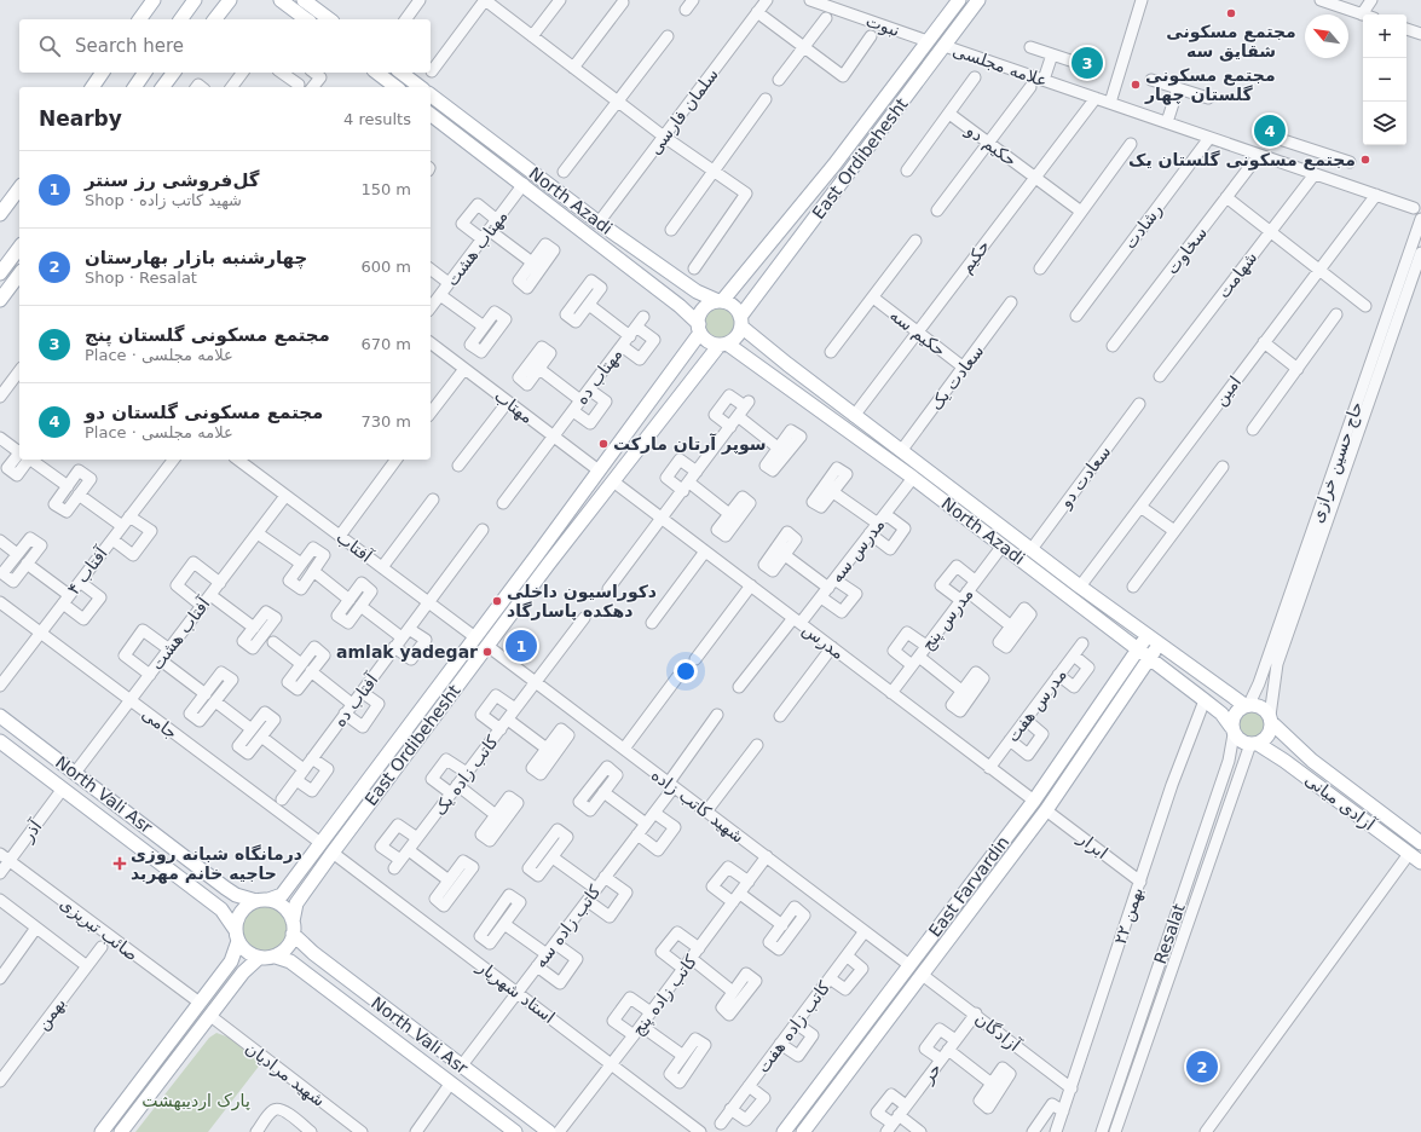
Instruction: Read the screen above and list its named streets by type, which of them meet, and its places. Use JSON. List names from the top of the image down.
{
  "streets": {
    "main road": [
      "East Ordibehesht",
      "North Azadi",
      "North Vali Asr",
      "آزادی میانی",
      "East Farvardin"
    ],
    "street": [
      "نبوت",
      "علامه مجلسی",
      "سلمان فارسی",
      "حکیم دو",
      "رشادت",
      "مهتاب هشت",
      "سخاوت",
      "حکیم",
      "شهامت",
      "حکیم سه",
      "مهتاب ده",
      "سعادت یک",
      "امین",
      "مهتاب",
      "حاج حسین خرازی",
      "سعادت دو",
      "آفتاب",
      "مدرس سه",
      "آفتاب ۴",
      "مدرس پنج",
      "آفتاب هشت",
      "مدرس",
      "آفتاب ده",
      "مدرس هفت",
      "جامی",
      "کاتب زاده یک",
      "شهید کاتب زاده",
      "آذر",
      "ابرار",
      "۲۲ بهمن",
      "کاتب زاده سه",
      "صائب تبریزی",
      "Resalat",
      "استاد شهریار",
      "کاتب زاده پنج",
      "بهمن",
      "کاتب زاده هفت",
      "آزادگان",
      "حر",
      "شهید مرادیان"
    ]
  },
  "crossings": [
    ["نبوت", "East Ordibehesht"],
    ["علامه مجلسی", "East Ordibehesht"],
    ["علامه مجلسی", "رشادت"],
    ["علامه مجلسی", "سخاوت"],
    ["علامه مجلسی", "حکیم"],
    ["علامه مجلسی", "شهامت"],
    ["علامه مجلسی", "امین"],
    ["سلمان فارسی", "North Azadi"],
    ["حکیم دو", "حکیم"],
    ["East Ordibehesht", "North Azadi"],
    ["East Ordibehesht", "مهتاب"],
    ["East Ordibehesht", "آفتاب"],
    ["East Ordibehesht", "مدرس"],
    ["East Ordibehesht", "جامی"],
    ["East Ordibehesht", "North Vali Asr"],
    ["East Ordibehesht", "شهید کاتب زاده"],
    ["East Ordibehesht", "استاد شهریار"],
    ["North Azadi", "مهتاب هشت"],
    ["North Azadi", "حکیم"],
    ["North Azadi", "سعادت یک"],
    ["North Azadi", "امین"],
    ["North Azadi", "حاج حسین خرازی"],
    ["North Azadi", "سعادت دو"],
    ["North Azadi", "مدرس سه"],
    ["North Azadi", "مدرس پنج"],
    ["North Azadi", "آزادی میانی"],
    ["North Azadi", "East Farvardin"],
    ["North Azadi", "۲۲ بهمن"],
    ["North Azadi", "Resalat"],
    ["حکیم", "حکیم سه"],
    ["حکیم سه", "سعادت یک"],
    ["مهتاب ده", "مهتاب"],
    ["حاج حسین خرازی", "آزادی میانی"],
    ["حاج حسین خرازی", "Resalat"],
    ["آفتاب", "آفتاب هشت"],
    ["آفتاب", "آفتاب ده"],
    ["مدرس سه", "مدرس"],
    ["آفتاب ۴", "جامی"],
    ["مدرس پنج", "مدرس"],
    ["آفتاب هشت", "جامی"],
    ["آفتاب هشت", "North Vali Asr"],
    ["مدرس", "مدرس هفت"],
    ["مدرس", "East Farvardin"],
    ["کاتب زاده یک", "شهید کاتب زاده"],
    ["North Vali Asr", "آذر"],
    ["North Vali Asr", "کاتب زاده سه"],
    ["آزادی میانی", "Resalat"],
    ["شهید کاتب زاده", "East Farvardin"],
    ["شهید کاتب زاده", "کاتب زاده سه"],
    ["شهید کاتب زاده", "کاتب زاده پنج"],
    ["شهید کاتب زاده", "کاتب زاده هفت"],
    ["آذر", "صائب تبریزی"],
    ["ابرار", "East Farvardin"],
    ["ابرار", "۲۲ بهمن"],
    ["East Farvardin", "آزادگان"],
    ["۲۲ بهمن", "آزادگان"],
    ["کاتب زاده سه", "استاد شهریار"],
    ["استاد شهریار", "کاتب زاده پنج"],
    ["آزادگان", "حر"]
  ],
  "parks": ["پارک اردیبهشت"],
  "places": {
    "other": [
      "مجتمع مسکونی شقایق سه",
      "مجتمع مسکونی گلستان چهار",
      "مجتمع مسکونی گلستان یک",
      "سوپر آرتان مارکت",
      "دکوراسیون داخلی دهکده پاسارگاد",
      "amlak yadegar"
    ],
    "health": ["درمانگاه شبانه‌ روزی حاجیه‌ خانم مهربد"]
  },
  "north": "top left",
  "page": {
    "map_buttons": ["+", "−"],
    "search": "Search here",
    "pins": [
      "3",
      "4",
      "1",
      "2"
    ],
    "heading": ["Nearby", "4 results"],
    "list": [
      {
        "mark": "1",
        "name": "گل‌فروشی رز سنتر",
        "note": "Shop · شهید کاتب زاده",
        "value": "150 m"
      },
      {
        "mark": "2",
        "name": "چهارشنبه بازار بهارستان",
        "note": "Shop · Resalat",
        "value": "600 m"
      },
      {
        "mark": "3",
        "name": "مجتمع مسکونی گلستان پنج",
        "note": "Place · علامه مجلسی",
        "value": "670 m"
      },
      {
        "mark": "4",
        "name": "مجتمع مسکونی گلستان دو",
        "note": "Place · علامه مجلسی",
        "value": "730 m"
      }
    ]
  }
}
